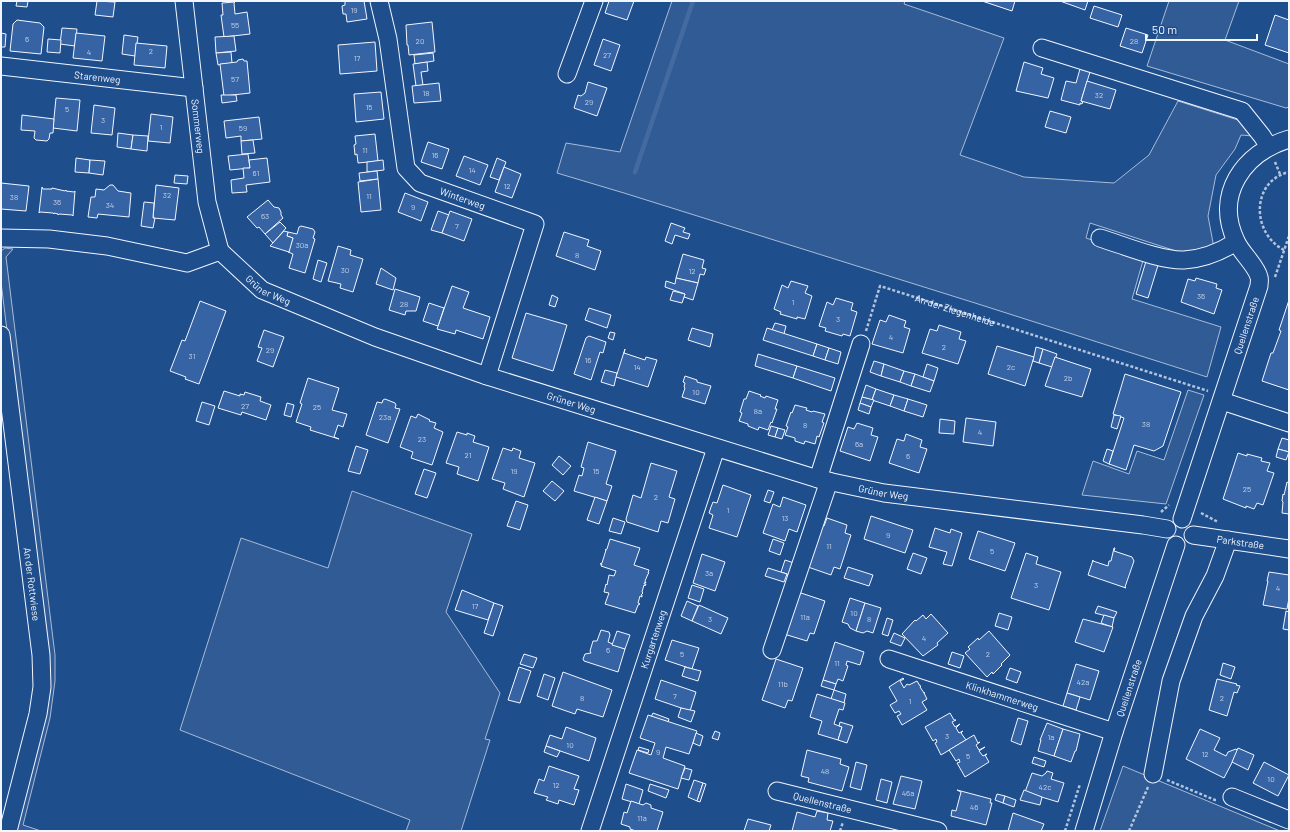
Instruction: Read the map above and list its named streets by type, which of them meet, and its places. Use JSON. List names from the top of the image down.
{
  "streets": {
    "street": [
      "Starenweg",
      "Sommerweg",
      "Winterweg",
      "Grüner Weg",
      "Quellenstraße",
      "Parkstraße",
      "An der Rottwiese",
      "Kurgartenweg",
      "Klinkhammerweg"
    ],
    "path": ["An der Ziegenheide"]
  },
  "crossings": [
    ["Starenweg", "Sommerweg"],
    ["Sommerweg", "Grüner Weg"],
    ["Winterweg", "Grüner Weg"],
    ["Grüner Weg", "Quellenstraße"],
    ["Grüner Weg", "Parkstraße"],
    ["Grüner Weg", "Kurgartenweg"],
    ["An der Ziegenheide", "Quellenstraße"],
    ["Quellenstraße", "Parkstraße"],
    ["Quellenstraße", "Klinkhammerweg"]
  ],
  "house_numbers": [
    "19",
    "55",
    "6",
    "20",
    "28",
    "2",
    "4",
    "27",
    "17",
    "57",
    "18",
    "32",
    "29",
    "15",
    "5",
    "3",
    "1",
    "59",
    "11",
    "16",
    "14",
    "61",
    "12",
    "32",
    "11",
    "38",
    "36",
    "34",
    "9",
    "63",
    "7",
    "30a",
    "8",
    "30",
    "12",
    "36",
    "1",
    "28",
    "3",
    "4",
    "2",
    "29",
    "31",
    "16",
    "14",
    "2c",
    "2b",
    "10",
    "27",
    "25",
    "8a",
    "23a",
    "38",
    "8",
    "4",
    "23",
    "6a",
    "21",
    "6",
    "19",
    "15",
    "25",
    "2",
    "1",
    "13",
    "9",
    "11",
    "5",
    "3a",
    "3",
    "4",
    "17",
    "10",
    "11a",
    "3",
    "8",
    "4",
    "6",
    "5",
    "2",
    "11",
    "42a",
    "11b",
    "7",
    "8",
    "2",
    "1",
    "3",
    "1a",
    "10",
    "9",
    "12",
    "5",
    "48",
    "10",
    "12",
    "42c",
    "46a",
    "46",
    "11a"
  ],
  "scale_bar": "50 m"
}
